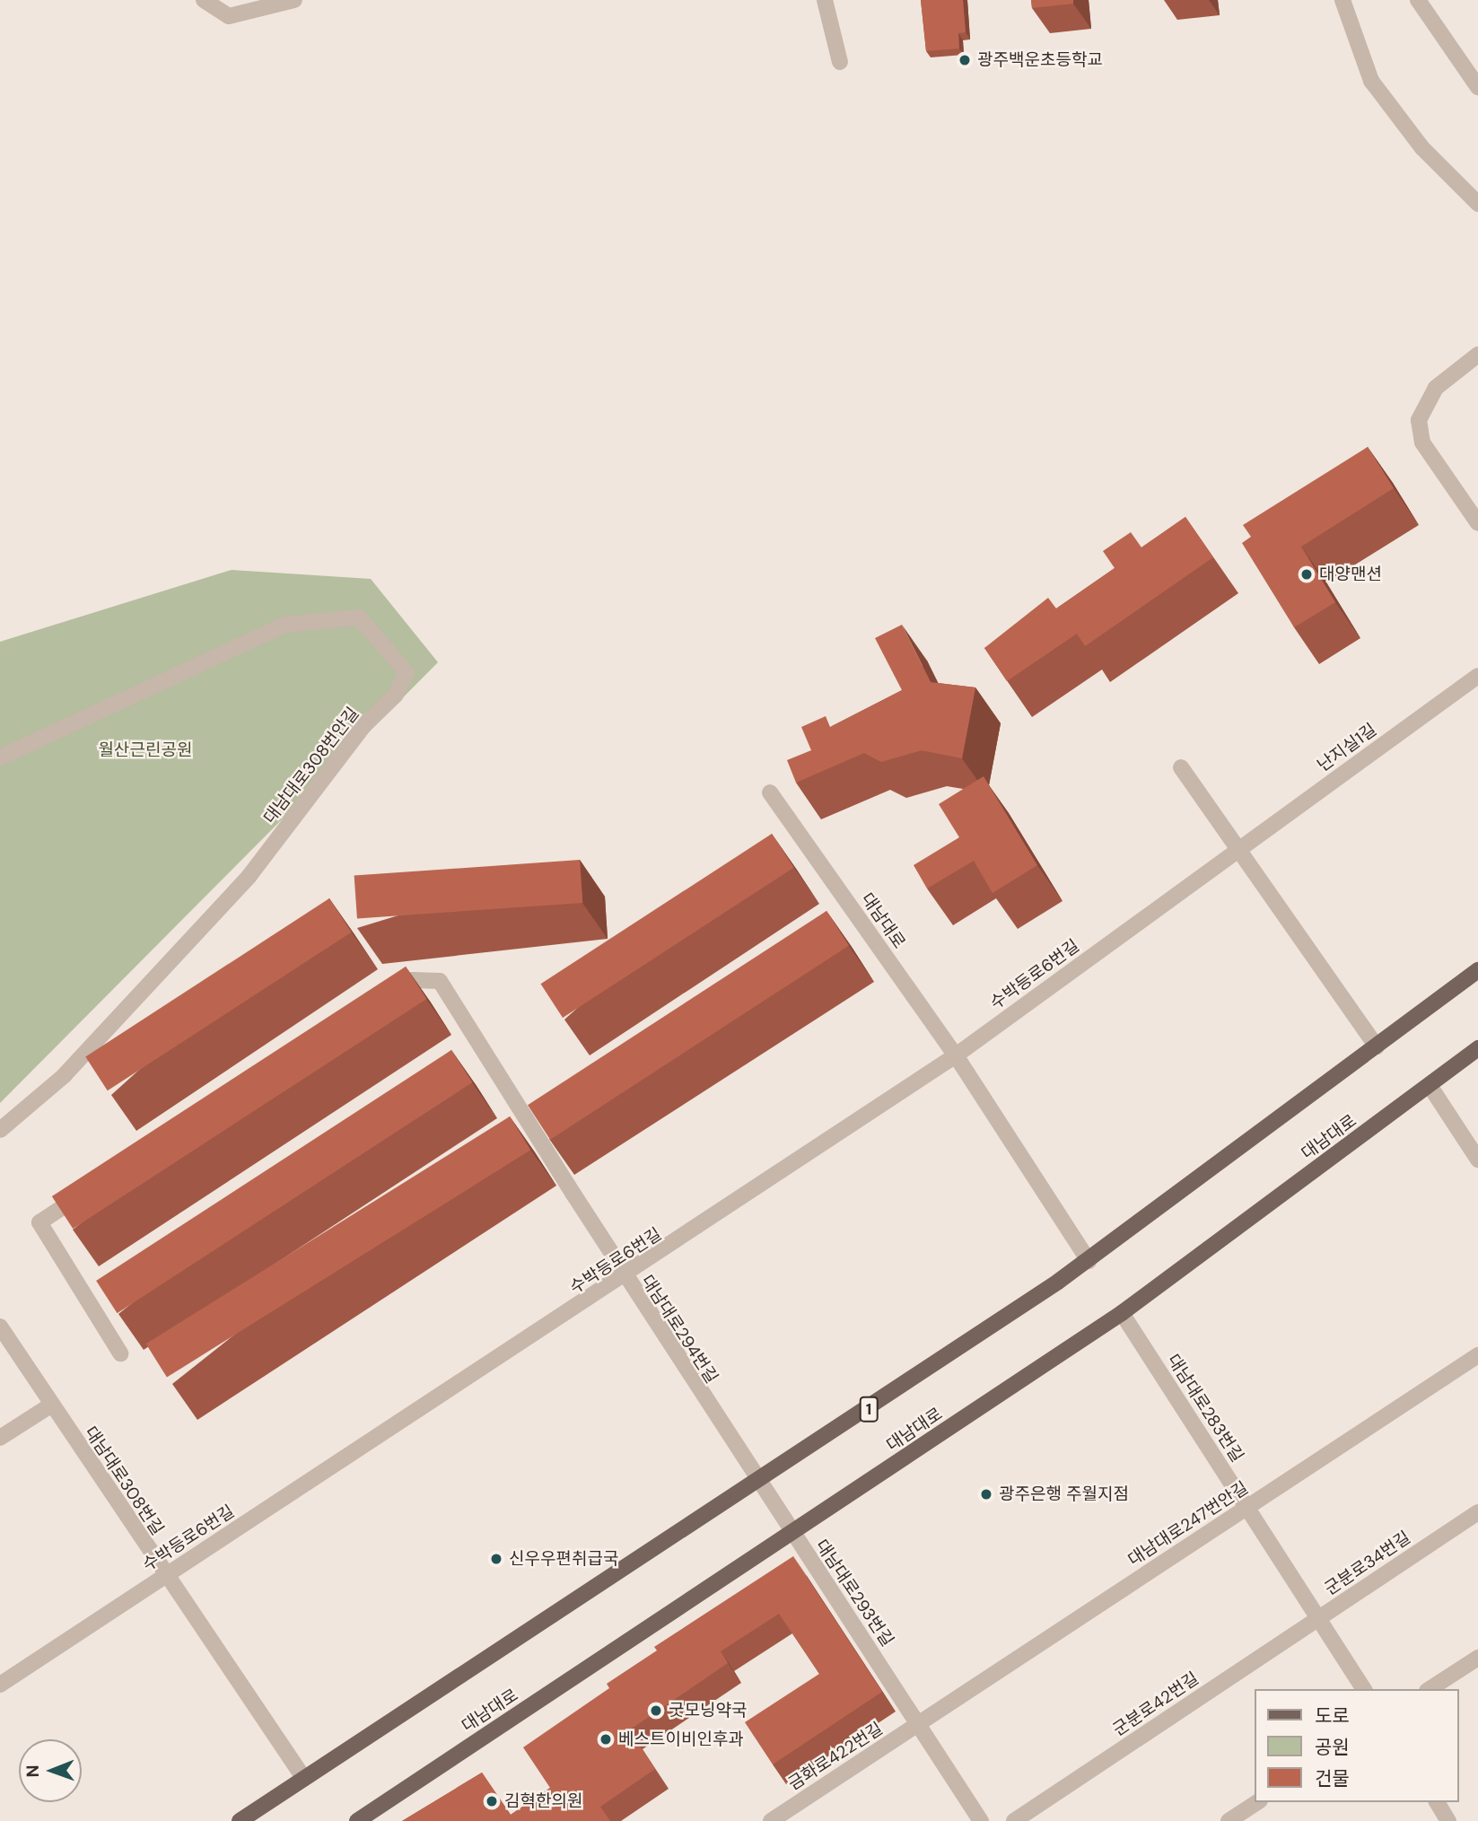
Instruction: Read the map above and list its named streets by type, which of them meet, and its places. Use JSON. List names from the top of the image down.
{
  "streets": {
    "main road": ["대남대로", "1"],
    "street": [
      "난지실1길",
      "대남대로308번안길",
      "수박등로6번길",
      "대남대로294번길",
      "대남대로283번길",
      "대남대로308번길",
      "대남대로247번안길",
      "군분로34번길",
      "대남대로293번길",
      "군분로42번길",
      "금화로422번길"
    ]
  },
  "crossings": [
    ["난지실1길", "수박등로6번길"],
    ["대남대로", "수박등로6번길"],
    ["대남대로", "대남대로283번길"],
    ["대남대로", "1"],
    ["대남대로", "대남대로293번길"],
    ["수박등로6번길", "대남대로294번길"],
    ["수박등로6번길", "대남대로308번길"],
    ["대남대로294번길", "1"],
    ["대남대로294번길", "대남대로293번길"],
    ["대남대로283번길", "대남대로247번안길"],
    ["대남대로283번길", "군분로34번길"],
    ["대남대로283번길", "군분로42번길"],
    ["1", "대남대로308번길"],
    ["1", "대남대로293번길"],
    ["대남대로247번안길", "대남대로293번길"],
    ["대남대로247번안길", "금화로422번길"],
    ["군분로34번길", "군분로42번길"],
    ["대남대로293번길", "금화로422번길"]
  ],
  "parks": ["월산근린공원"],
  "places": [
    "광주백운초등학교",
    "대양맨션",
    "광주은행 주월지점",
    "신우우편취급국",
    "굿모닝약국",
    "베스트이비인후과",
    "김혁한의원"
  ],
  "legend": ["도로", "공원", "건물"],
  "north": "left"
}
